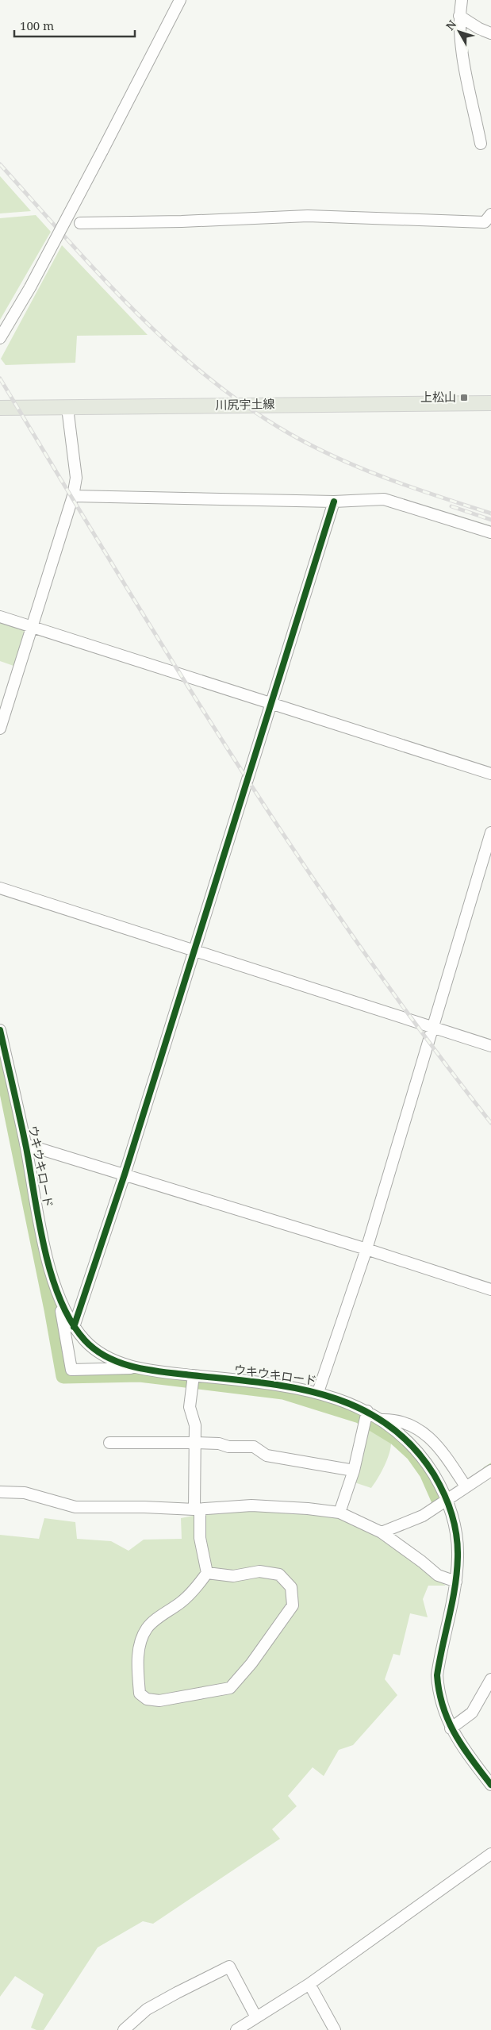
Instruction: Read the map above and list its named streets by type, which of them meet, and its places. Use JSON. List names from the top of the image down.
{
  "streets": {
    "main road": ["川尻宇土線"],
    "street": ["ウキウキロード"]
  },
  "places": {
    "transit": ["上松山"]
  },
  "scale_bar": "100 m",
  "north": "top left"
}
